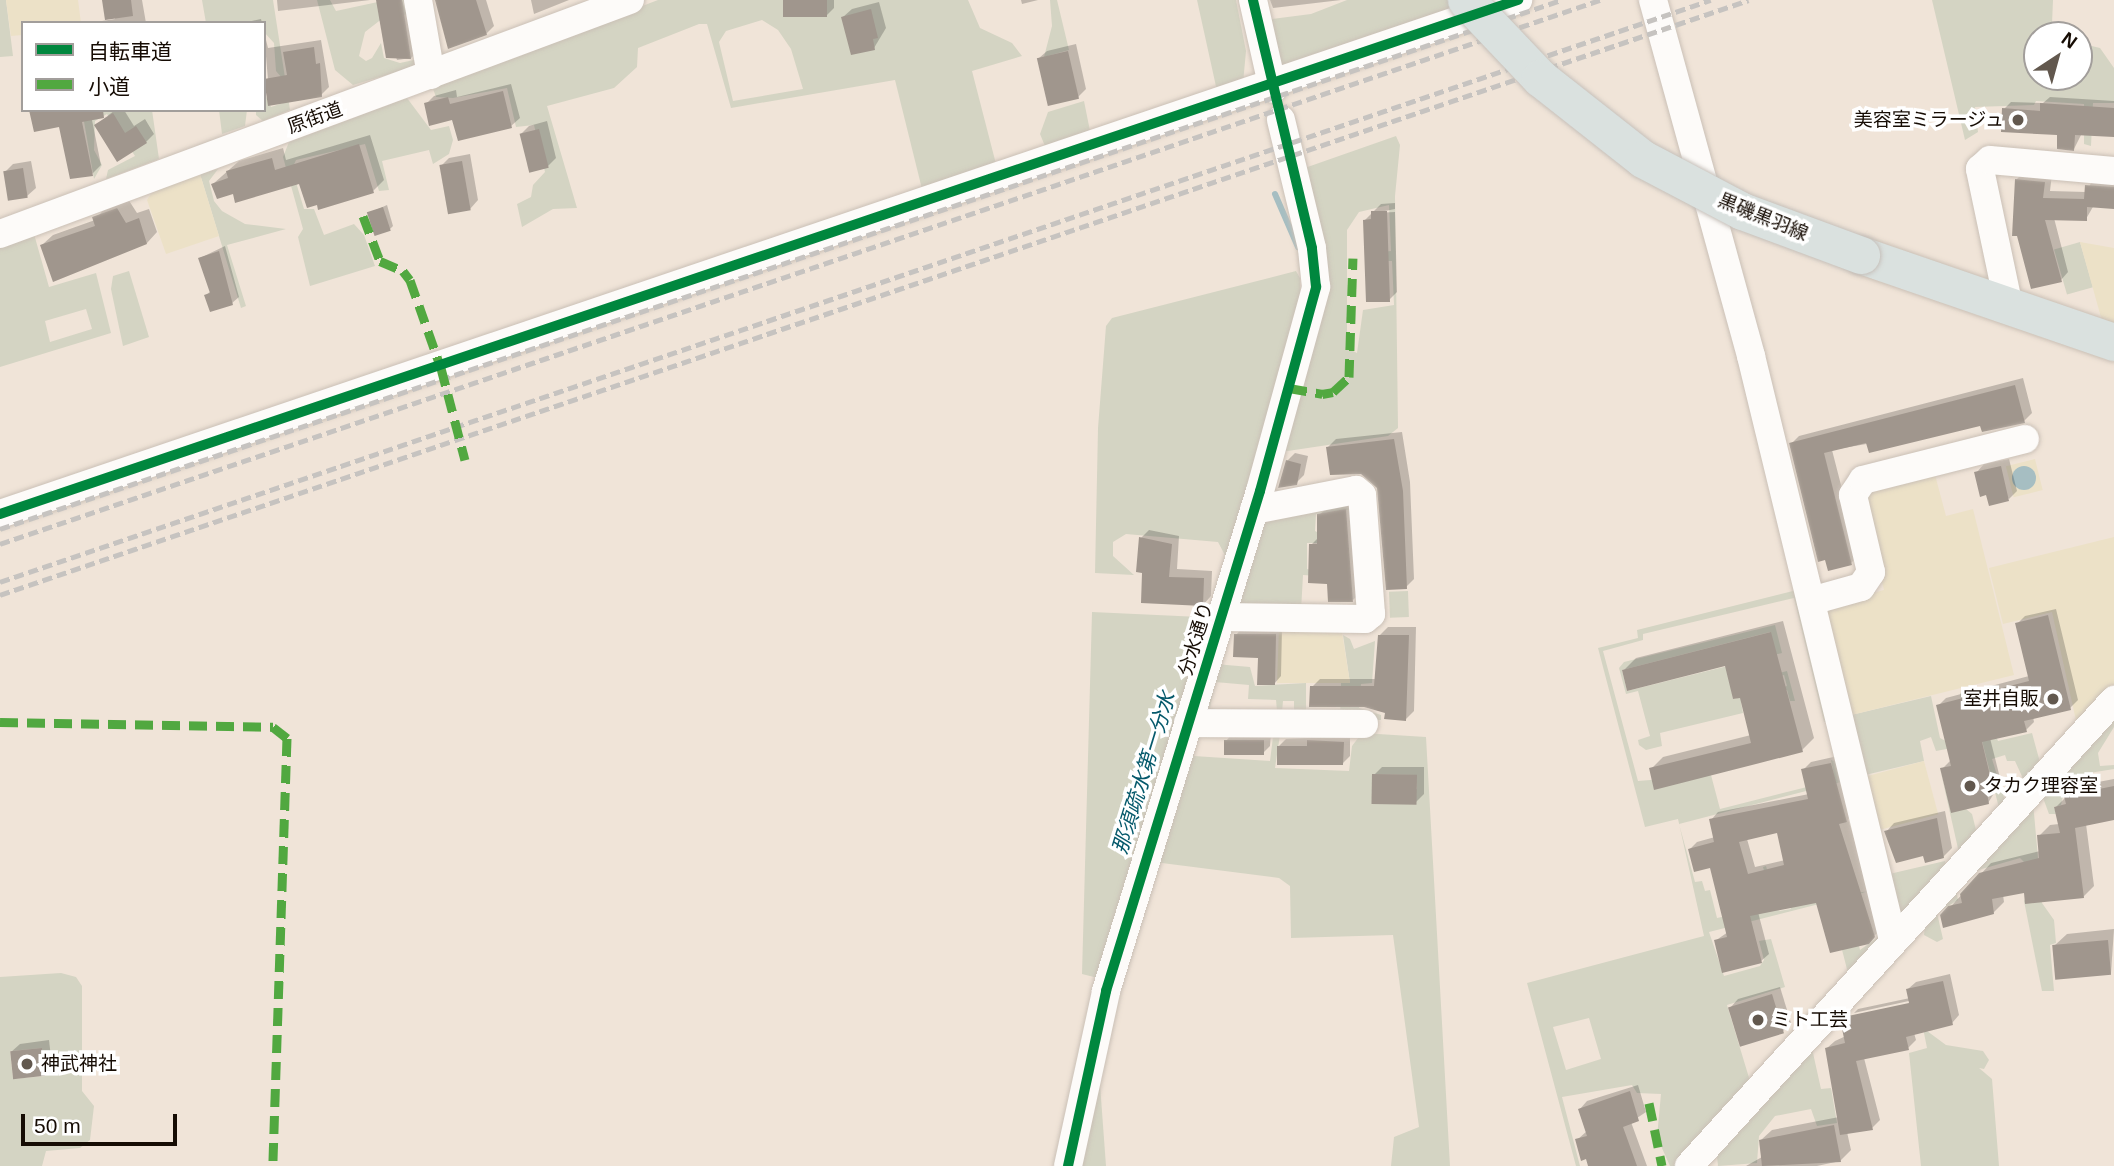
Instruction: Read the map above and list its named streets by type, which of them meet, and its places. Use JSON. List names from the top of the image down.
{
  "streets": {
    "main road": ["黒磯黒羽線"],
    "street": ["原街道", "分水通り"]
  },
  "water": ["那須疏水第一分水"],
  "places": [
    "美容室ミラージュ",
    "室井自販",
    "タカク理容室",
    "ミト工芸",
    "神武神社"
  ],
  "legend": ["自転車道", "小道"],
  "scale_bar": "50 m",
  "north": "top right"
}
